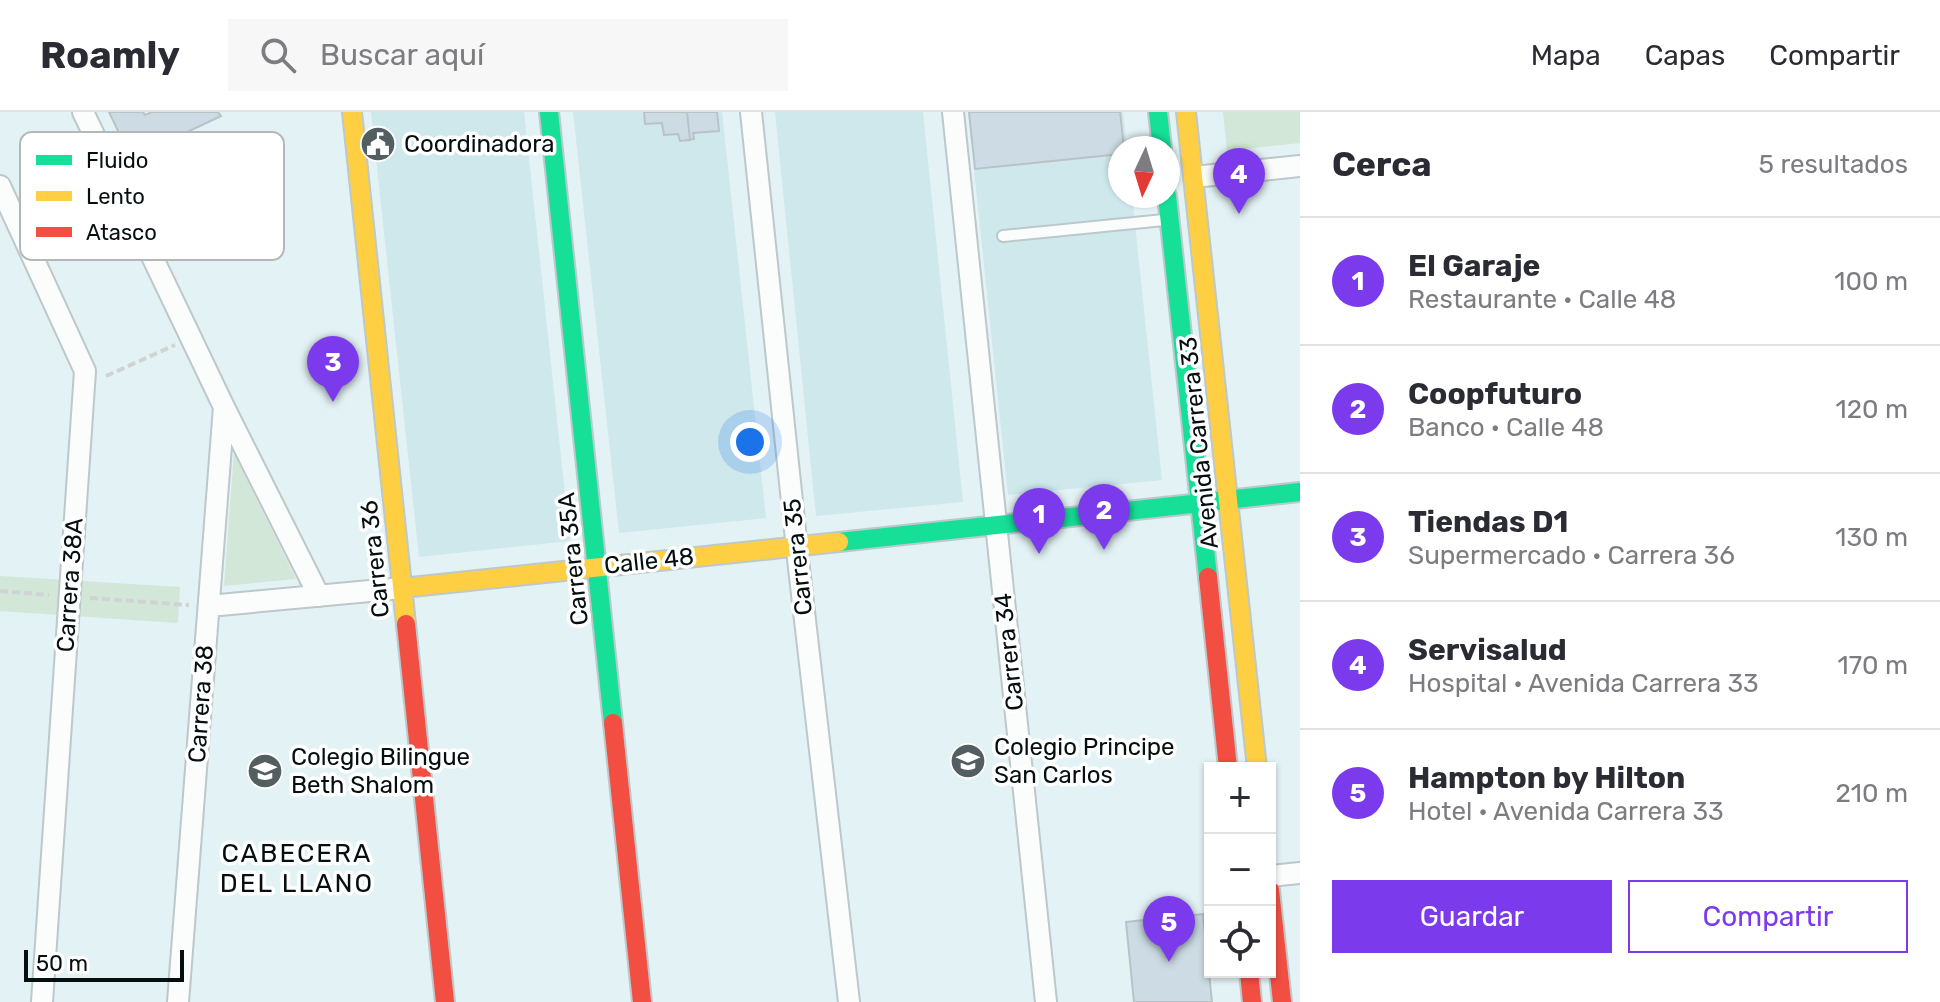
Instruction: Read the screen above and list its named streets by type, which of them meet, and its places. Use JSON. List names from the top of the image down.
{
  "streets": {
    "street": [
      "Avenida Carrera 33",
      "Carrera 35",
      "Carrera 36",
      "Carrera 35A",
      "Calle 48",
      "Carrera 38A",
      "Carrera 34",
      "Carrera 38"
    ]
  },
  "crossings": [
    ["Avenida Carrera 33", "Calle 48"],
    ["Carrera 35", "Calle 48"],
    ["Carrera 36", "Calle 48"],
    ["Carrera 35A", "Calle 48"],
    ["Calle 48", "Carrera 34"],
    ["Calle 48", "Carrera 38"]
  ],
  "districts": ["CABECERA DEL LLANO"],
  "places": {
    "public building": ["Coordinadora"],
    "school or university": ["Colegio Principe San Carlos", "Colegio Bilingue Beth Shalom"]
  },
  "legend": ["Fluido", "Lento", "Atasco"],
  "scale_bar": "50 m",
  "north": "bottom",
  "page": {
    "header": "Roamly",
    "search": "Buscar aquí",
    "nav": ["Mapa", "Capas", "Compartir"],
    "heading": ["Cerca", "5 resultados"],
    "pins": [
      "4",
      "3",
      "2",
      "1",
      "5"
    ],
    "list": [
      {
        "mark": "1",
        "name": "El Garaje",
        "note": "Restaurante · Calle 48",
        "value": "100 m"
      },
      {
        "mark": "2",
        "name": "Coopfuturo",
        "note": "Banco · Calle 48",
        "value": "120 m"
      },
      {
        "mark": "3",
        "name": "Tiendas D1",
        "note": "Supermercado · Carrera 36",
        "value": "130 m"
      },
      {
        "mark": "4",
        "name": "Servisalud",
        "note": "Hospital · Avenida Carrera 33",
        "value": "170 m"
      },
      {
        "mark": "5",
        "name": "Hampton by Hilton",
        "note": "Hotel · Avenida Carrera 33",
        "value": "210 m"
      }
    ],
    "map_buttons": ["+", "−"],
    "buttons": ["Guardar", "Compartir"],
    "scale": "50 m"
  }
}
